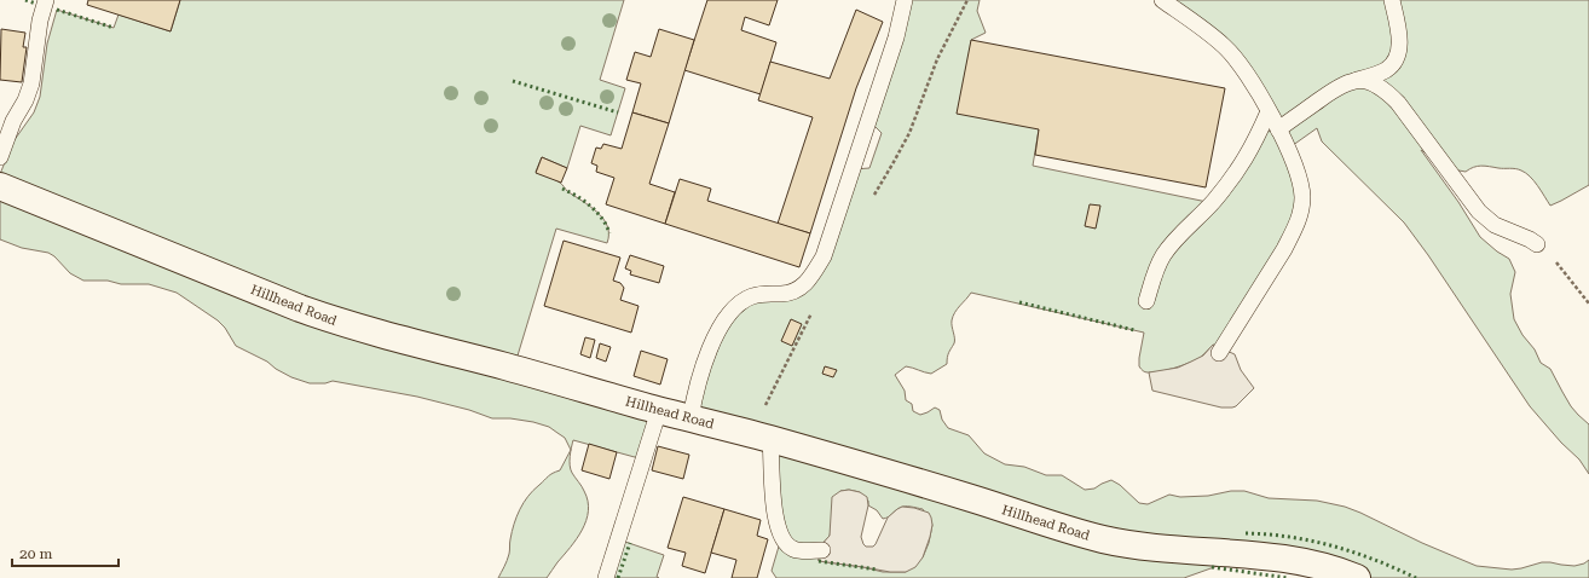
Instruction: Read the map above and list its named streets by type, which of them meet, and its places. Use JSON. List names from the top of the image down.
{
  "streets": {
    "street": ["Hillhead Road"]
  },
  "scale_bar": "20 m"
}
